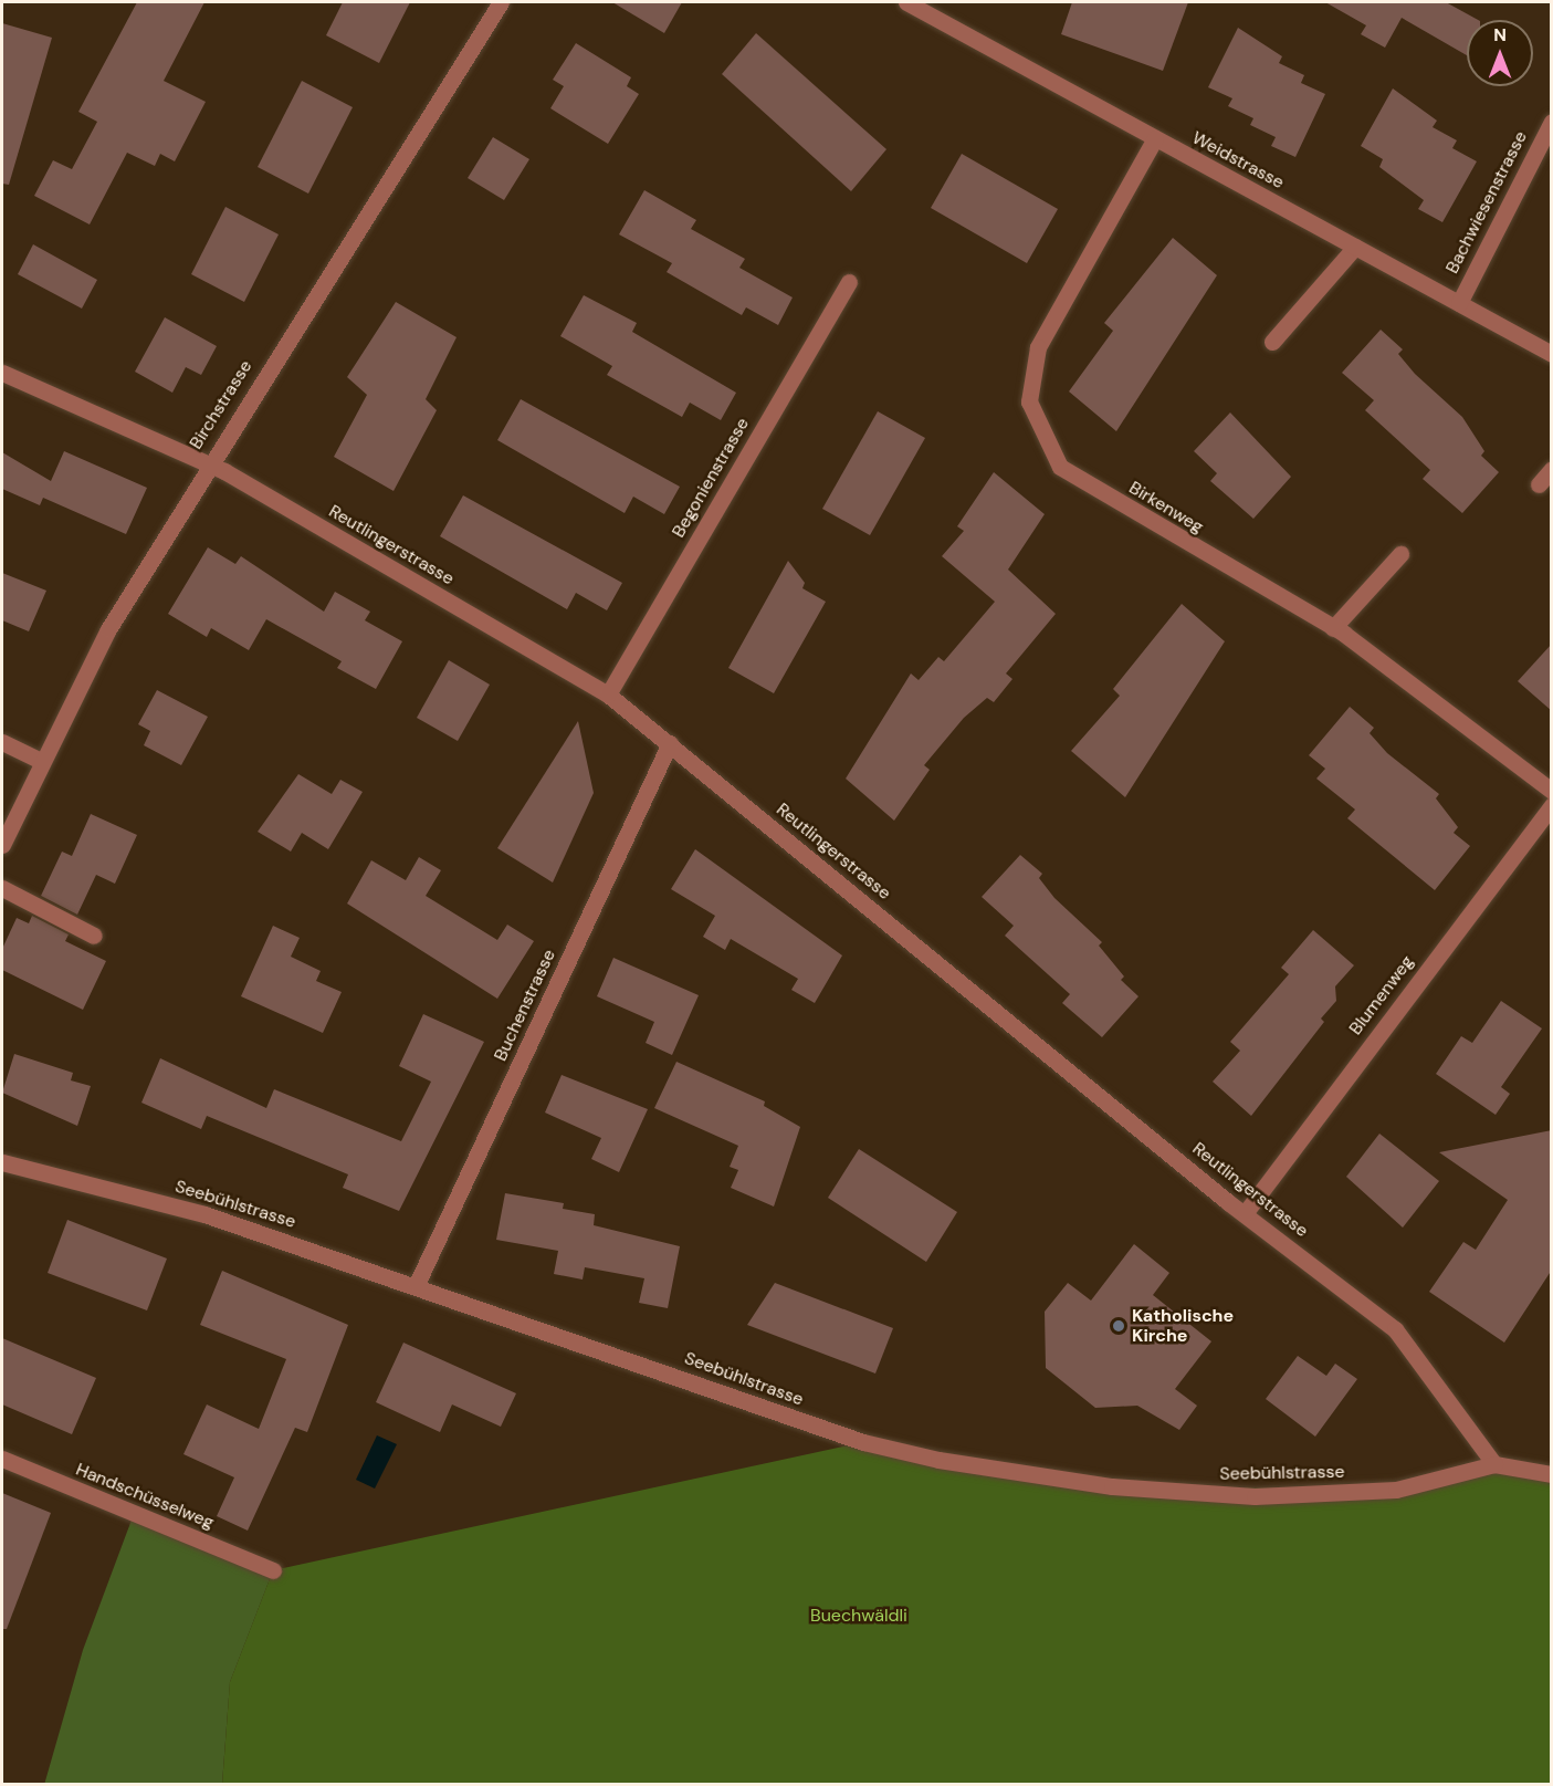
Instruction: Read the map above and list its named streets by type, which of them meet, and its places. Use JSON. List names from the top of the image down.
{
  "streets": {
    "street": [
      "Weidstrasse",
      "Bachwiesenstrasse",
      "Birchstrasse",
      "Begonienstrasse",
      "Birkenweg",
      "Reutlingerstrasse",
      "Blumenweg",
      "Buchenstrasse",
      "Seebühlstrasse",
      "Handschüsselweg"
    ]
  },
  "crossings": [
    ["Weidstrasse", "Bachwiesenstrasse"],
    ["Weidstrasse", "Birkenweg"],
    ["Birchstrasse", "Reutlingerstrasse"],
    ["Begonienstrasse", "Reutlingerstrasse"],
    ["Reutlingerstrasse", "Blumenweg"],
    ["Reutlingerstrasse", "Buchenstrasse"],
    ["Reutlingerstrasse", "Seebühlstrasse"],
    ["Buchenstrasse", "Seebühlstrasse"]
  ],
  "parks": ["Buechwäldli"],
  "places": ["Katholische Kirche"],
  "north": "top"
}
